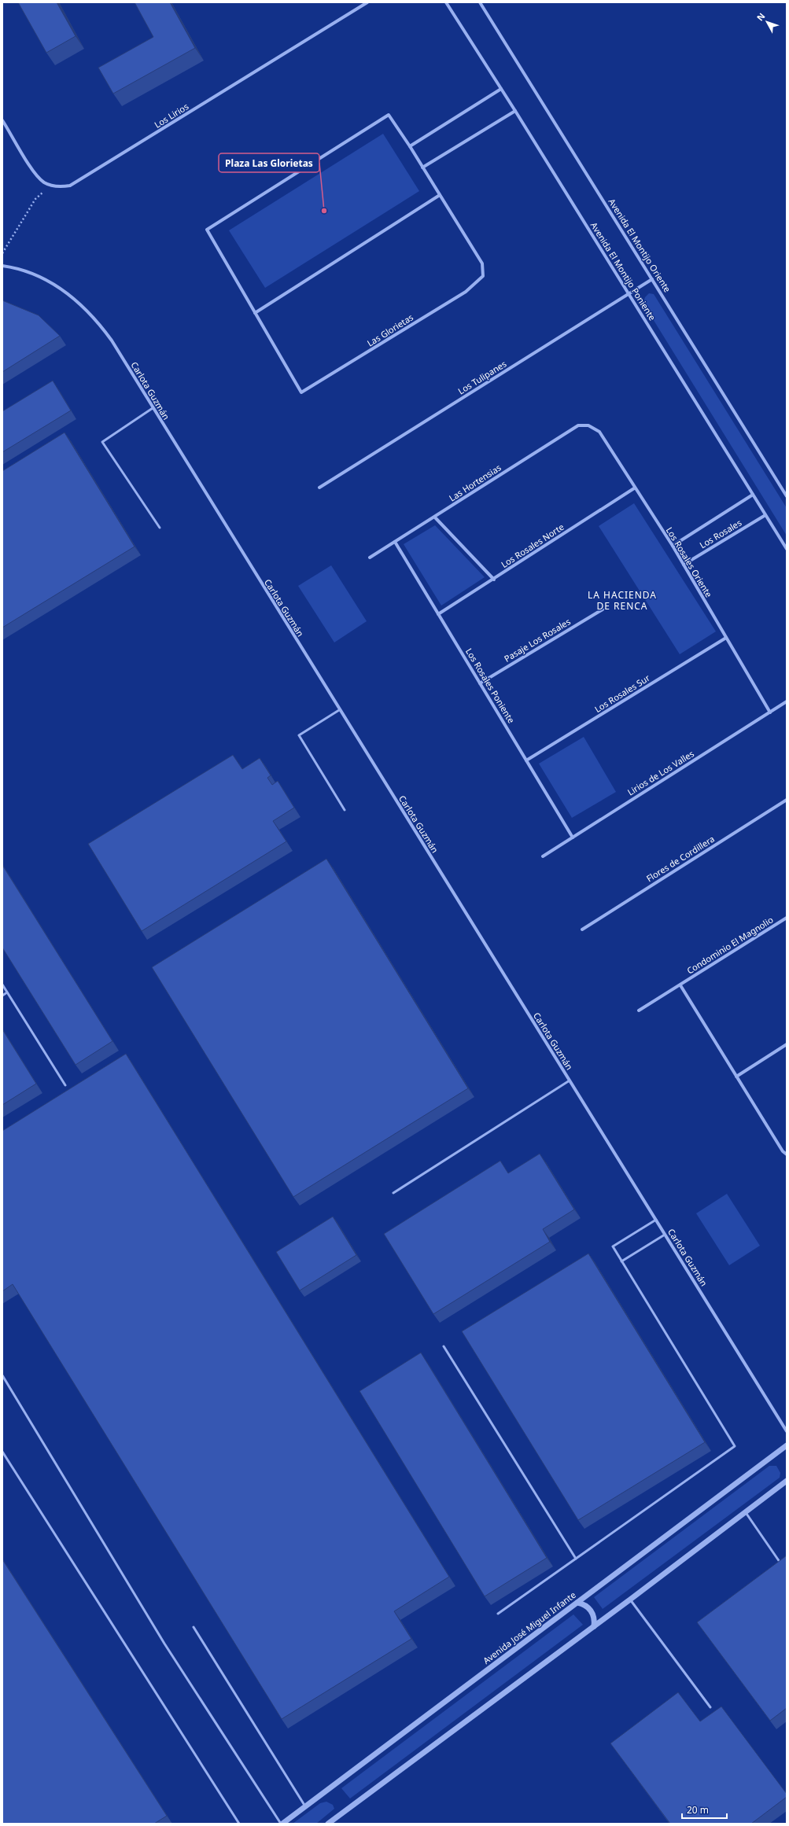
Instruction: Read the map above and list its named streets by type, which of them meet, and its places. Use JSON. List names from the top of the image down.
{
  "streets": {
    "street": [
      "Los Lirios",
      "Avenida El Montijo Oriente",
      "Avenida El Montijo Poniente",
      "Las Glorietas",
      "Los Tulipanes",
      "Carlota Guzmán",
      "Las Hortensias",
      "Los Rosales",
      "Los Rosales Norte",
      "Los Rosales Oriente",
      "Pasaje Los Rosales",
      "Los Rosales Poniente",
      "Los Rosales Sur",
      "Lirios de Los Valles",
      "Flores de Cordillera",
      "Condominio El Magnolio",
      "Avenida José Miguel Infante"
    ]
  },
  "crossings": [
    ["Avenida El Montijo Oriente", "Los Tulipanes"],
    ["Avenida El Montijo Poniente", "Los Tulipanes"],
    ["Avenida El Montijo Poniente", "Los Rosales"],
    ["Las Hortensias", "Los Rosales Oriente"],
    ["Las Hortensias", "Los Rosales Poniente"],
    ["Los Rosales", "Los Rosales Oriente"],
    ["Los Rosales Norte", "Los Rosales Oriente"],
    ["Los Rosales Norte", "Los Rosales Poniente"],
    ["Los Rosales Oriente", "Los Rosales Sur"],
    ["Los Rosales Oriente", "Lirios de Los Valles"],
    ["Pasaje Los Rosales", "Los Rosales Poniente"],
    ["Los Rosales Poniente", "Los Rosales Sur"],
    ["Los Rosales Poniente", "Lirios de Los Valles"]
  ],
  "districts": ["LA HACIENDA DE RENCA"],
  "places": ["Plaza Las Glorietas"],
  "scale_bar": "20 m",
  "north": "top left"
}
